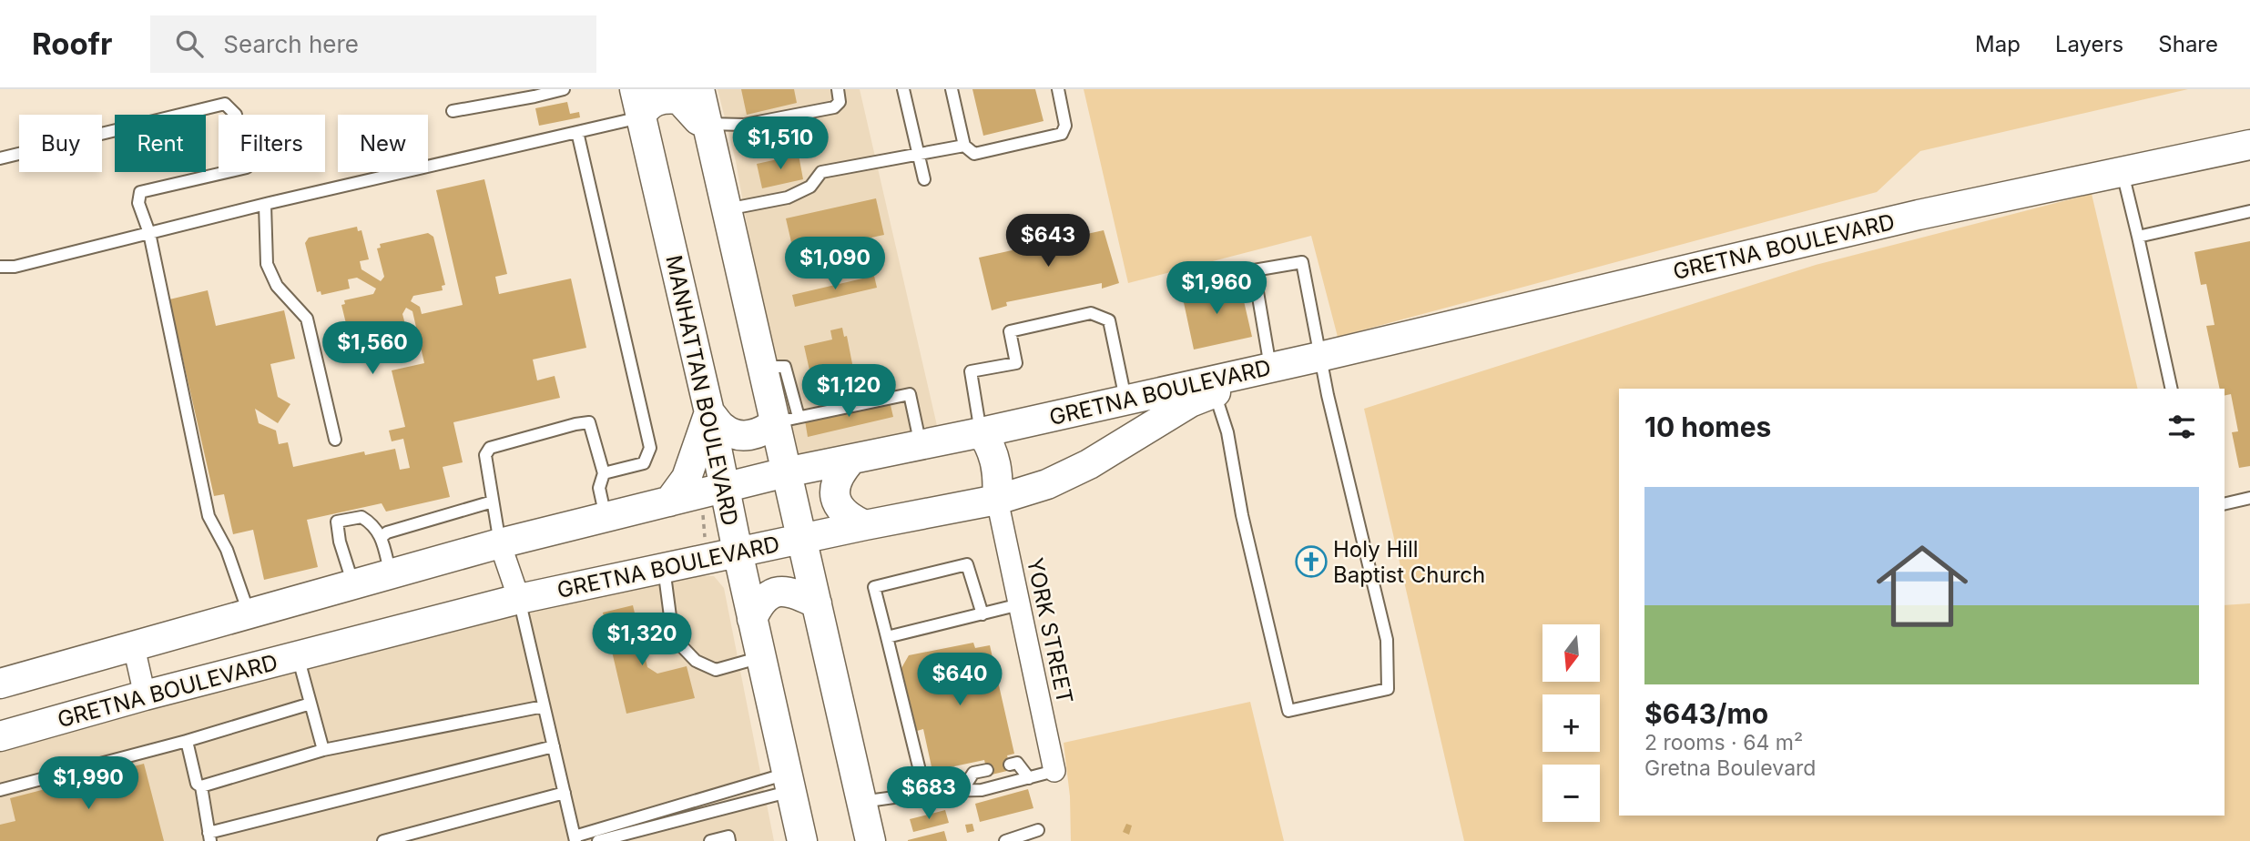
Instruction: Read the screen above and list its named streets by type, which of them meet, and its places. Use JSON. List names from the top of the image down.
{
  "streets": {
    "street": ["GRETNA BOULEVARD", "MANHATTAN BOULEVARD", "YORK STREET"]
  },
  "crossings": [
    ["GRETNA BOULEVARD", "MANHATTAN BOULEVARD"],
    ["GRETNA BOULEVARD", "YORK STREET"]
  ],
  "places": {
    "church": ["Holy Hill Baptist Church"]
  },
  "north": "bottom",
  "page": {
    "header": "Roofr",
    "search": "Search here",
    "nav": ["Map", "Layers", "Share"],
    "chip": [
      "Buy",
      "Rent",
      "Filters",
      "New"
    ],
    "price": [
      "$1,510",
      "$643",
      "$1,090",
      "$1,960",
      "$1,560",
      "$1,120",
      "$1,320",
      "$640",
      "$1,990",
      "$683"
    ],
    "heading": "10 homes",
    "list": [
      {
        "name": "$643/mo",
        "note": "2 rooms · 64 m² · Gretna Boulevard"
      }
    ],
    "map_buttons": ["+", "−"]
  }
}
